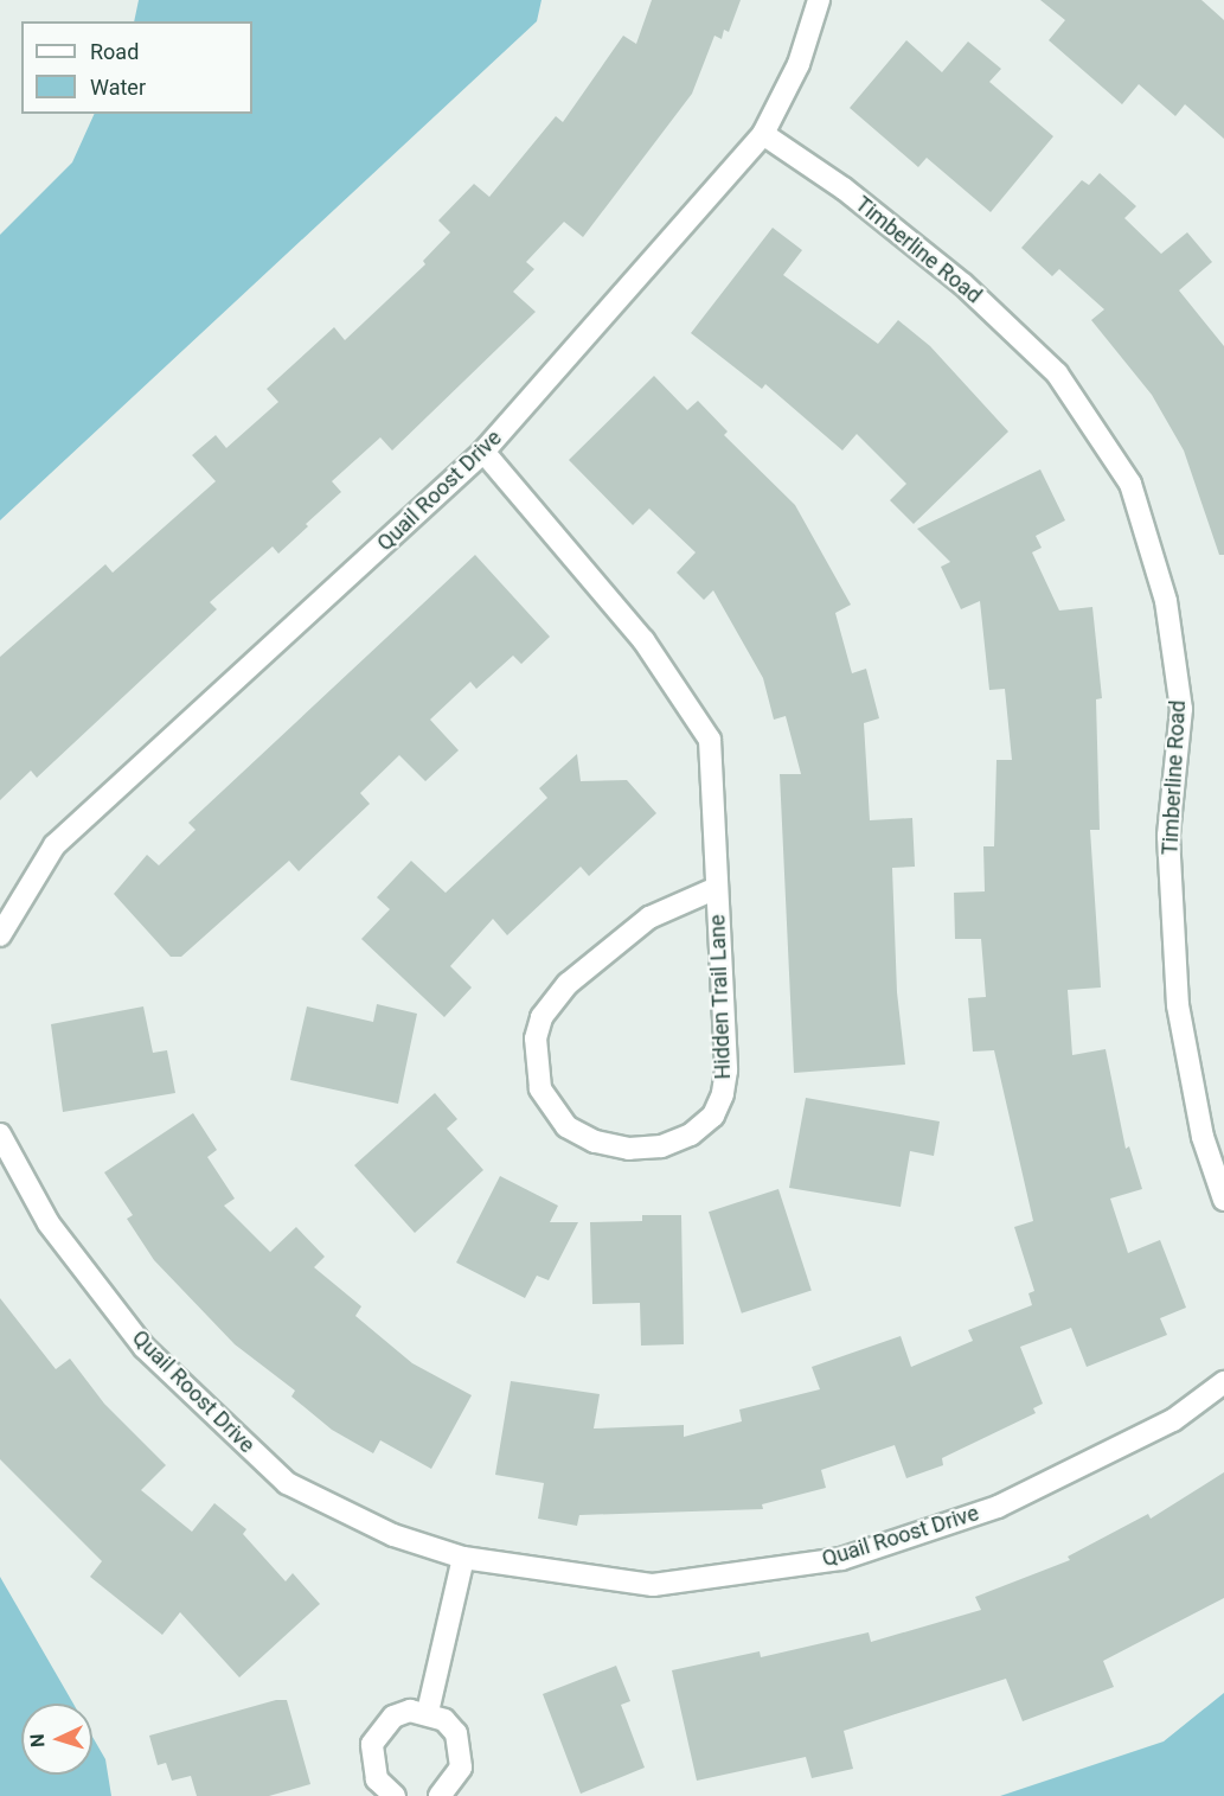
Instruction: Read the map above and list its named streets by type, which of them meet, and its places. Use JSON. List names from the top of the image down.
{
  "streets": {
    "street": ["Timberline Road", "Quail Roost Drive", "Hidden Trail Lane"]
  },
  "crossings": [
    ["Timberline Road", "Quail Roost Drive"],
    ["Quail Roost Drive", "Hidden Trail Lane"]
  ],
  "legend": ["Road", "Water"],
  "north": "left"
}
